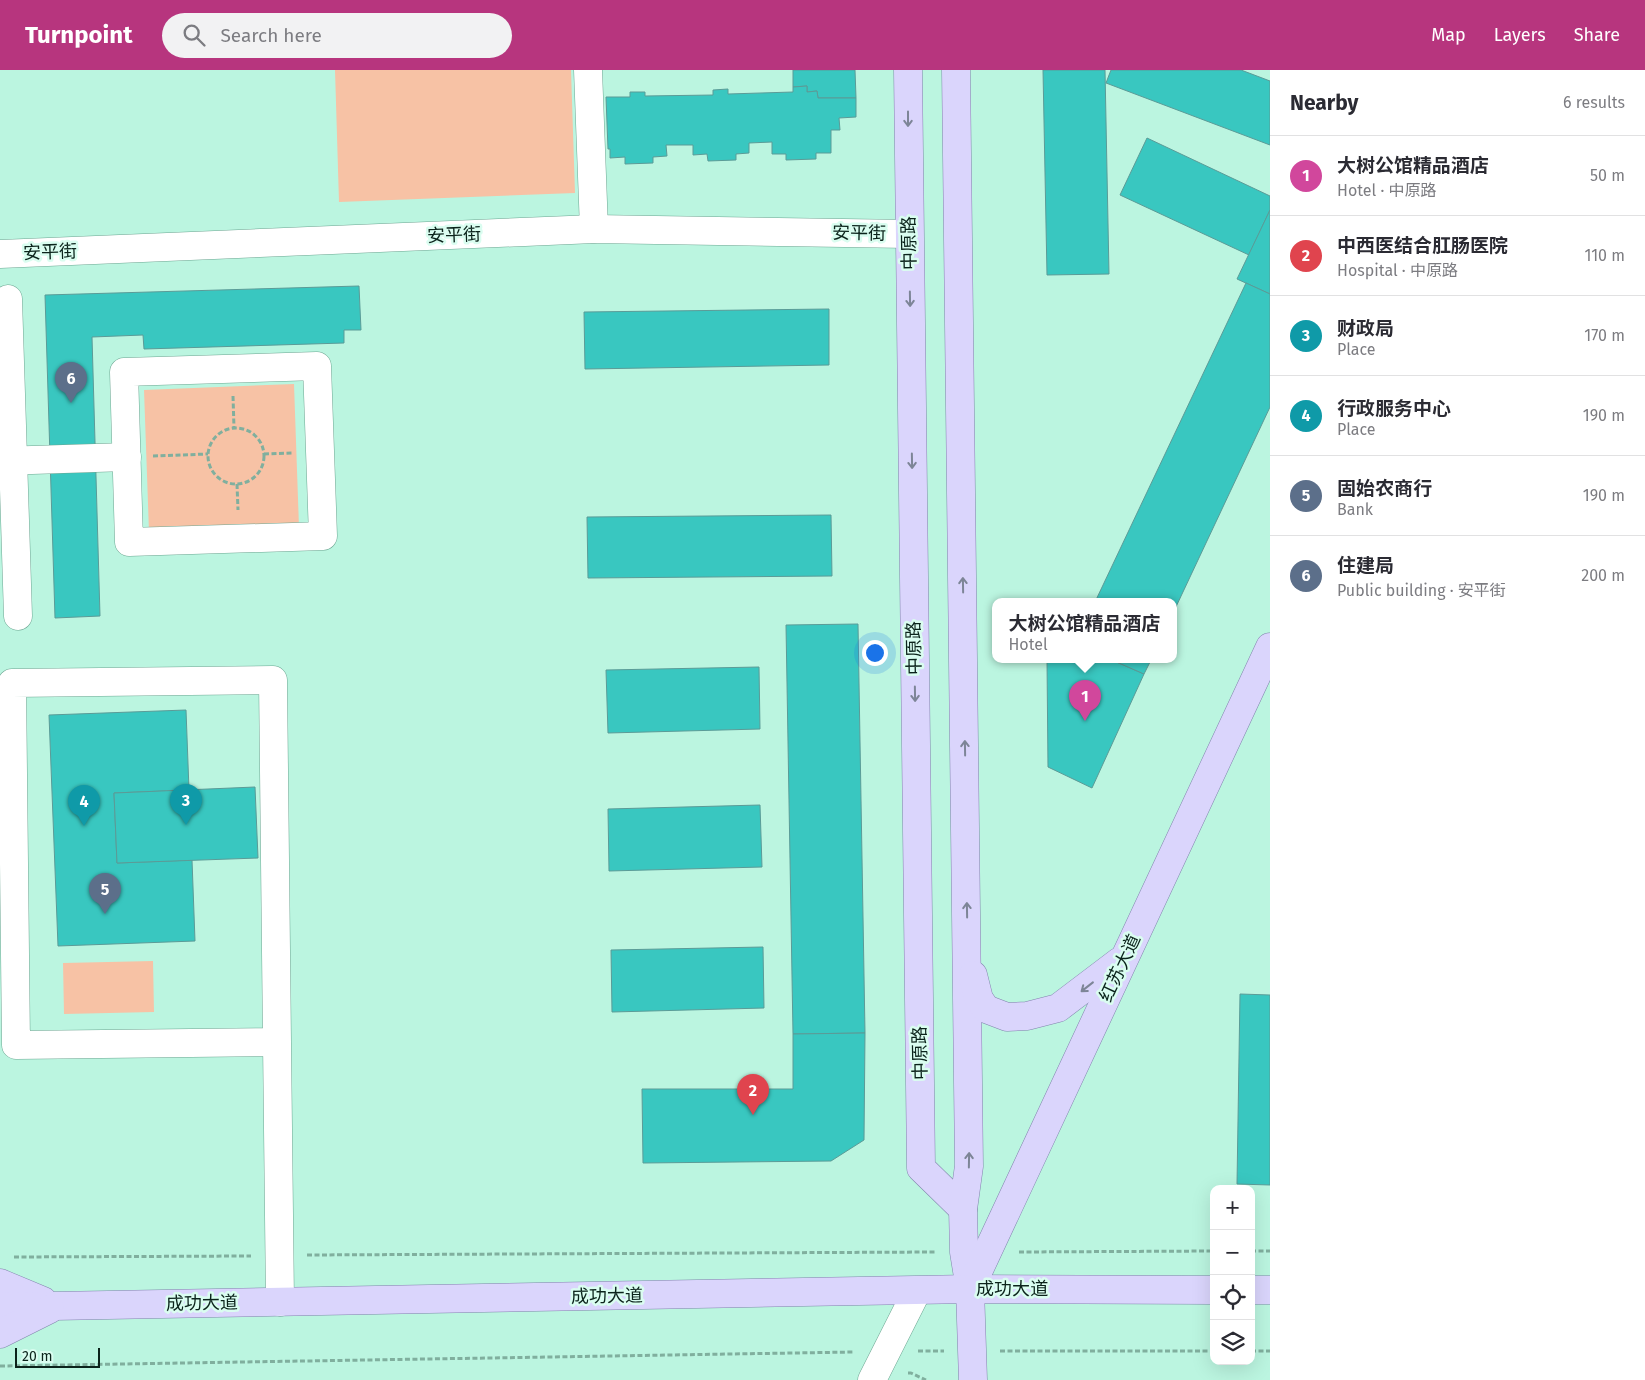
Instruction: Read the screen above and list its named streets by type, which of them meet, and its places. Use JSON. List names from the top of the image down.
{
  "streets": {
    "main road": ["中原路", "红苏大道", "成功大道"],
    "street": ["安平街"]
  },
  "crossings": [
    ["安平街", "中原路"],
    ["红苏大道", "成功大道"]
  ],
  "scale_bar": "20 m",
  "page": {
    "header": "Turnpoint",
    "search": "Search here",
    "nav": ["Map", "Layers", "Share"],
    "heading": ["Nearby", "6 results"],
    "list": [
      {
        "mark": "1",
        "name": "大树公馆精品酒店",
        "note": "Hotel · 中原路",
        "value": "50 m"
      },
      {
        "mark": "2",
        "name": "中西医结合肛肠医院",
        "note": "Hospital · 中原路",
        "value": "110 m"
      },
      {
        "mark": "3",
        "name": "财政局",
        "note": "Place",
        "value": "170 m"
      },
      {
        "mark": "4",
        "name": "行政服务中心",
        "note": "Place",
        "value": "190 m"
      },
      {
        "mark": "5",
        "name": "固始农商行",
        "note": "Bank",
        "value": "190 m"
      },
      {
        "mark": "6",
        "name": "住建局",
        "note": "Public building · 安平街",
        "value": "200 m"
      }
    ],
    "pins": [
      "6",
      "1",
      "3",
      "4",
      "5",
      "2"
    ],
    "popup": ["大树公馆精品酒店", "Hotel"],
    "map_buttons": ["+", "−"],
    "scale": "20 m"
  }
}
